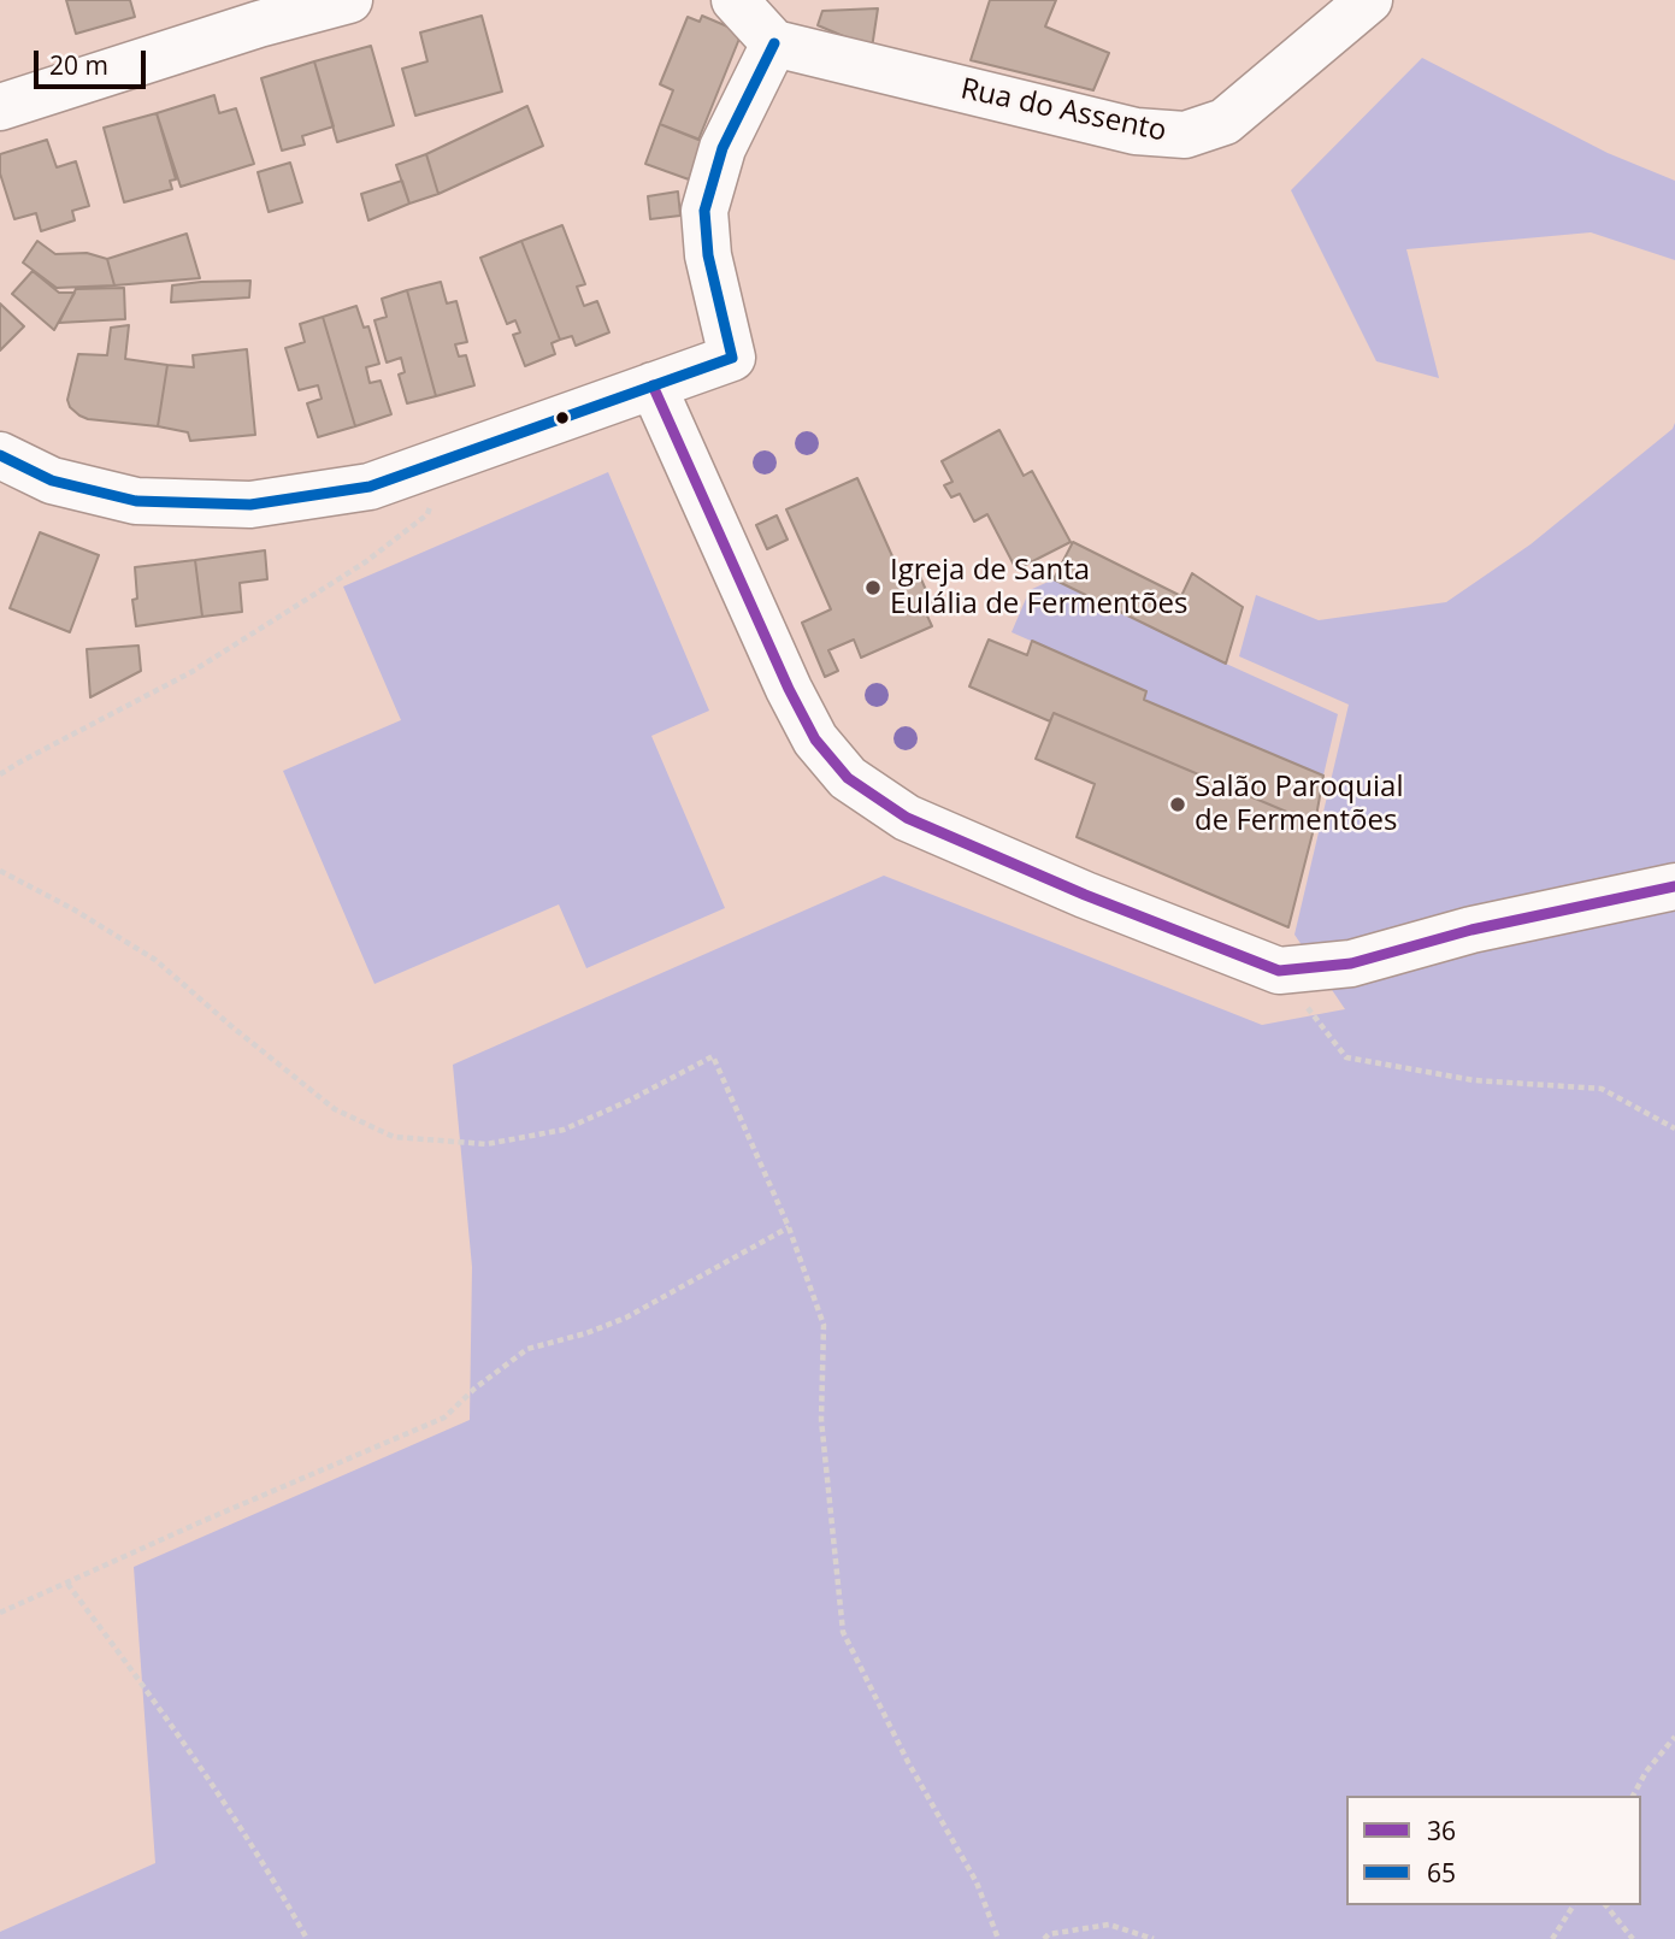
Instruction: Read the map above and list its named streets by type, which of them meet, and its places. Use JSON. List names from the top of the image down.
{
  "streets": {
    "street": ["Rua do Assento"]
  },
  "places": ["Igreja de Santa Eulália de Fermentões", "Salão Paroquial de Fermentões"],
  "lines": ["transit line 65", "transit line 36"],
  "legend": ["36", "65"],
  "scale_bar": "20 m"
}
